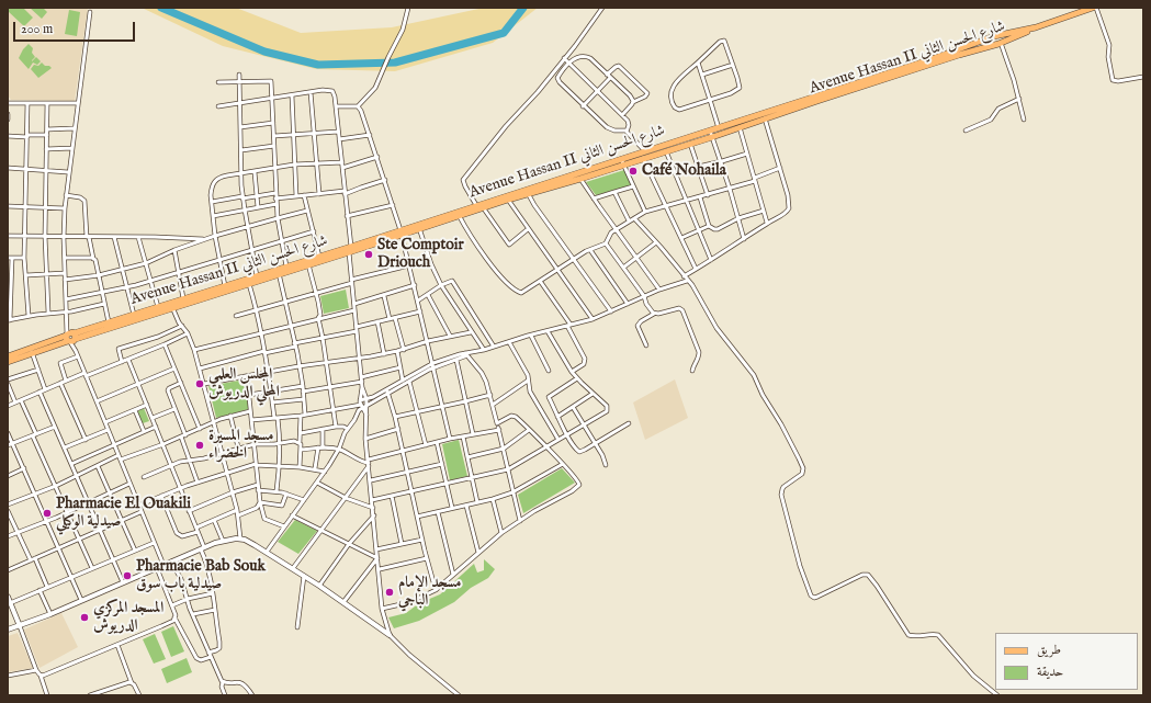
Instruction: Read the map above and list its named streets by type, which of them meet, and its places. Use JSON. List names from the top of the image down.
{
  "streets": {
    "main road": ["Avenue Hassan II شارع الحسن الثاني"]
  },
  "places": [
    "Café Nohaila",
    "Ste Comptoir Driouch",
    "المجلس العلمي المحلي الدريوش",
    "مسجد المسيرة الخضراء",
    "Pharmacie El Ouakili صيدلية الوكيلي",
    "Pharmacie Bab Souk صيدلية باب سوق",
    "مسجد الإمام الباجي",
    "المسجد المركزي الدريوش"
  ],
  "legend": ["طريق", "حديقة"],
  "scale_bar": "200 m"
}
